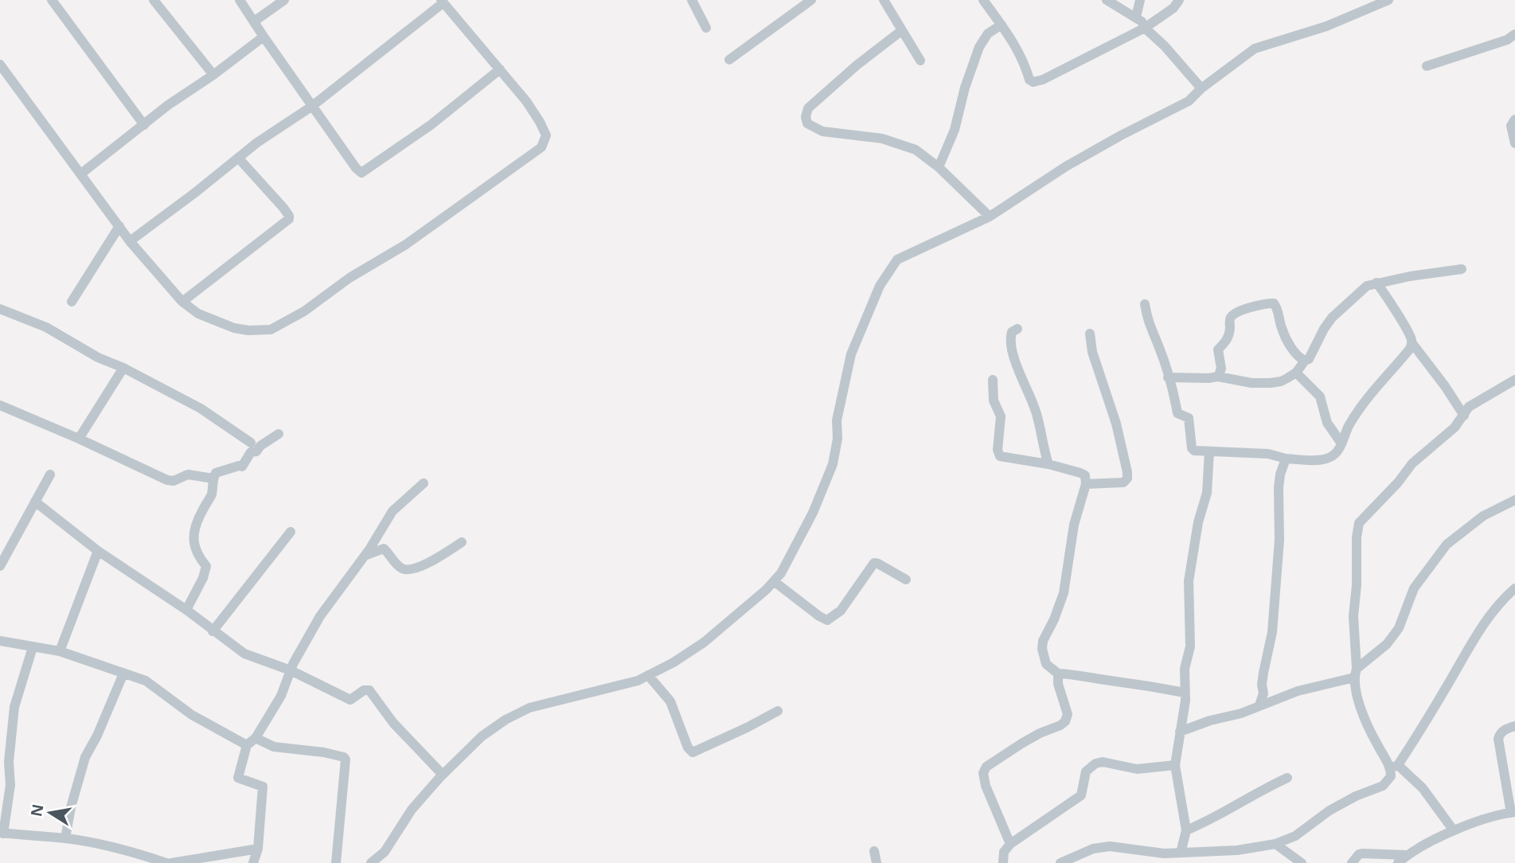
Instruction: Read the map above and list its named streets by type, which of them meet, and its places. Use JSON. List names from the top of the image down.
{
  "north": "left"
}
